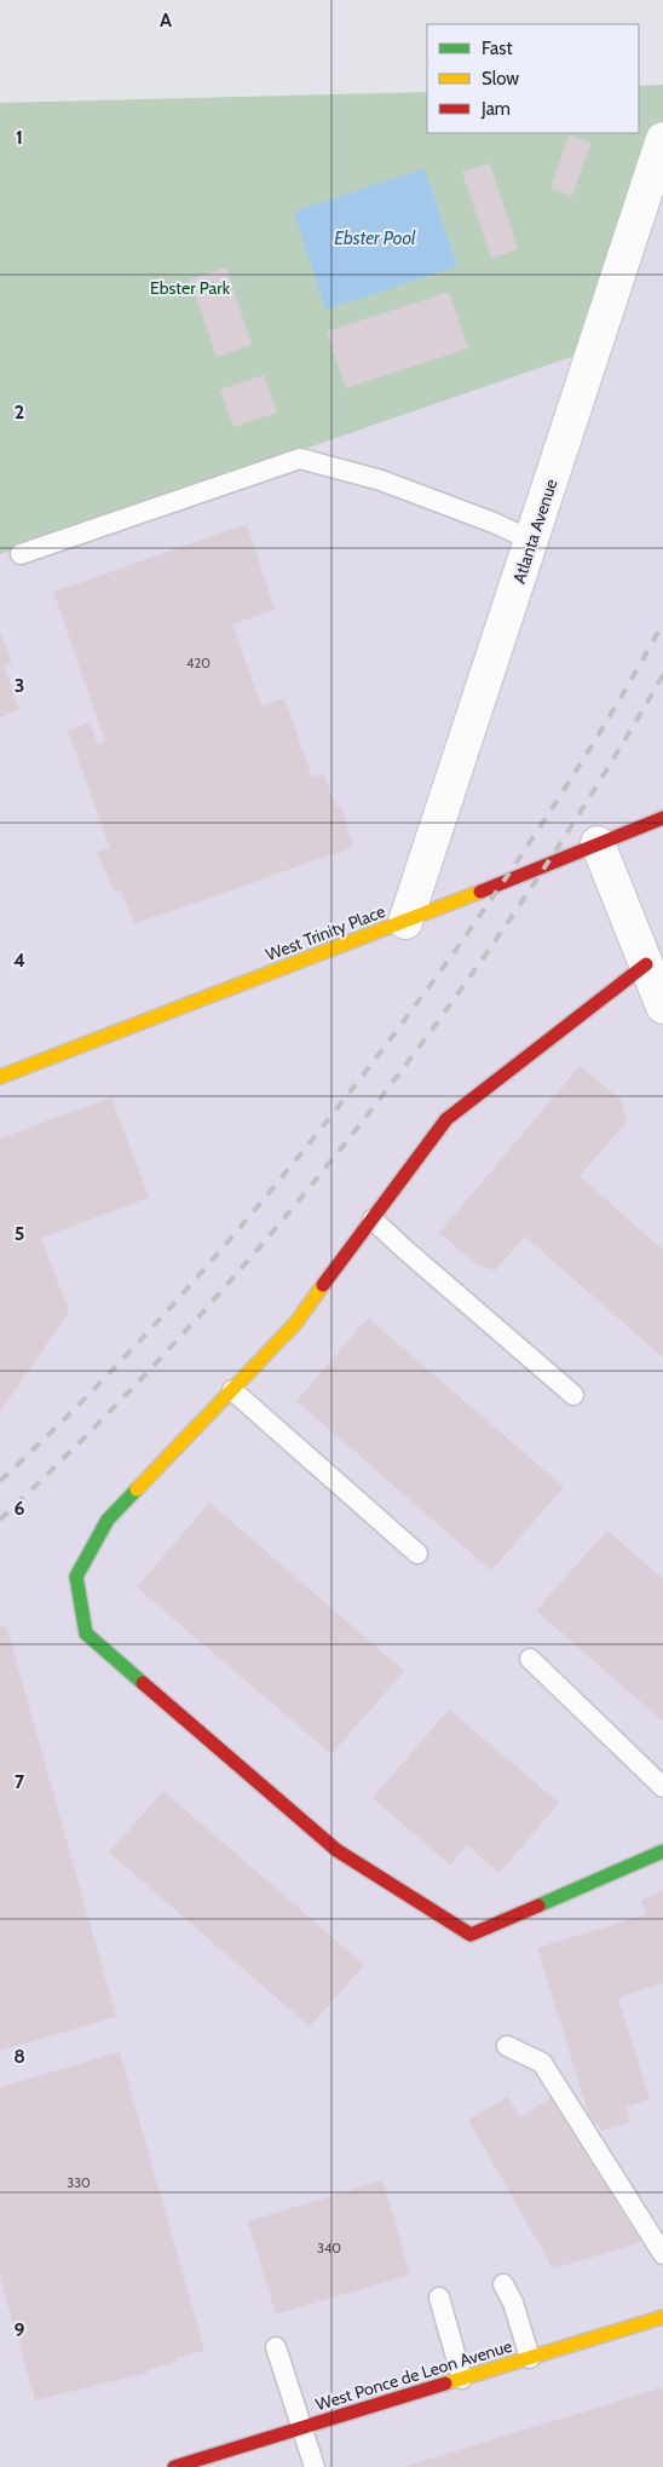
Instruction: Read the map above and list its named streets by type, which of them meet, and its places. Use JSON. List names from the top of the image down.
{
  "streets": {
    "street": ["Atlanta Avenue", "West Trinity Place", "West Ponce de Leon Avenue"]
  },
  "crossings": [
    ["Atlanta Avenue", "West Trinity Place"]
  ],
  "water": ["Ebster Pool"],
  "parks": ["Ebster Park"],
  "house_numbers": ["420", "330", "340"],
  "legend": ["Fast", "Slow", "Jam"],
  "grid": {
    "columns": ["A"],
    "rows": [
      "1",
      "2",
      "3",
      "4",
      "5",
      "6",
      "7",
      "8",
      "9"
    ]
  }
}
